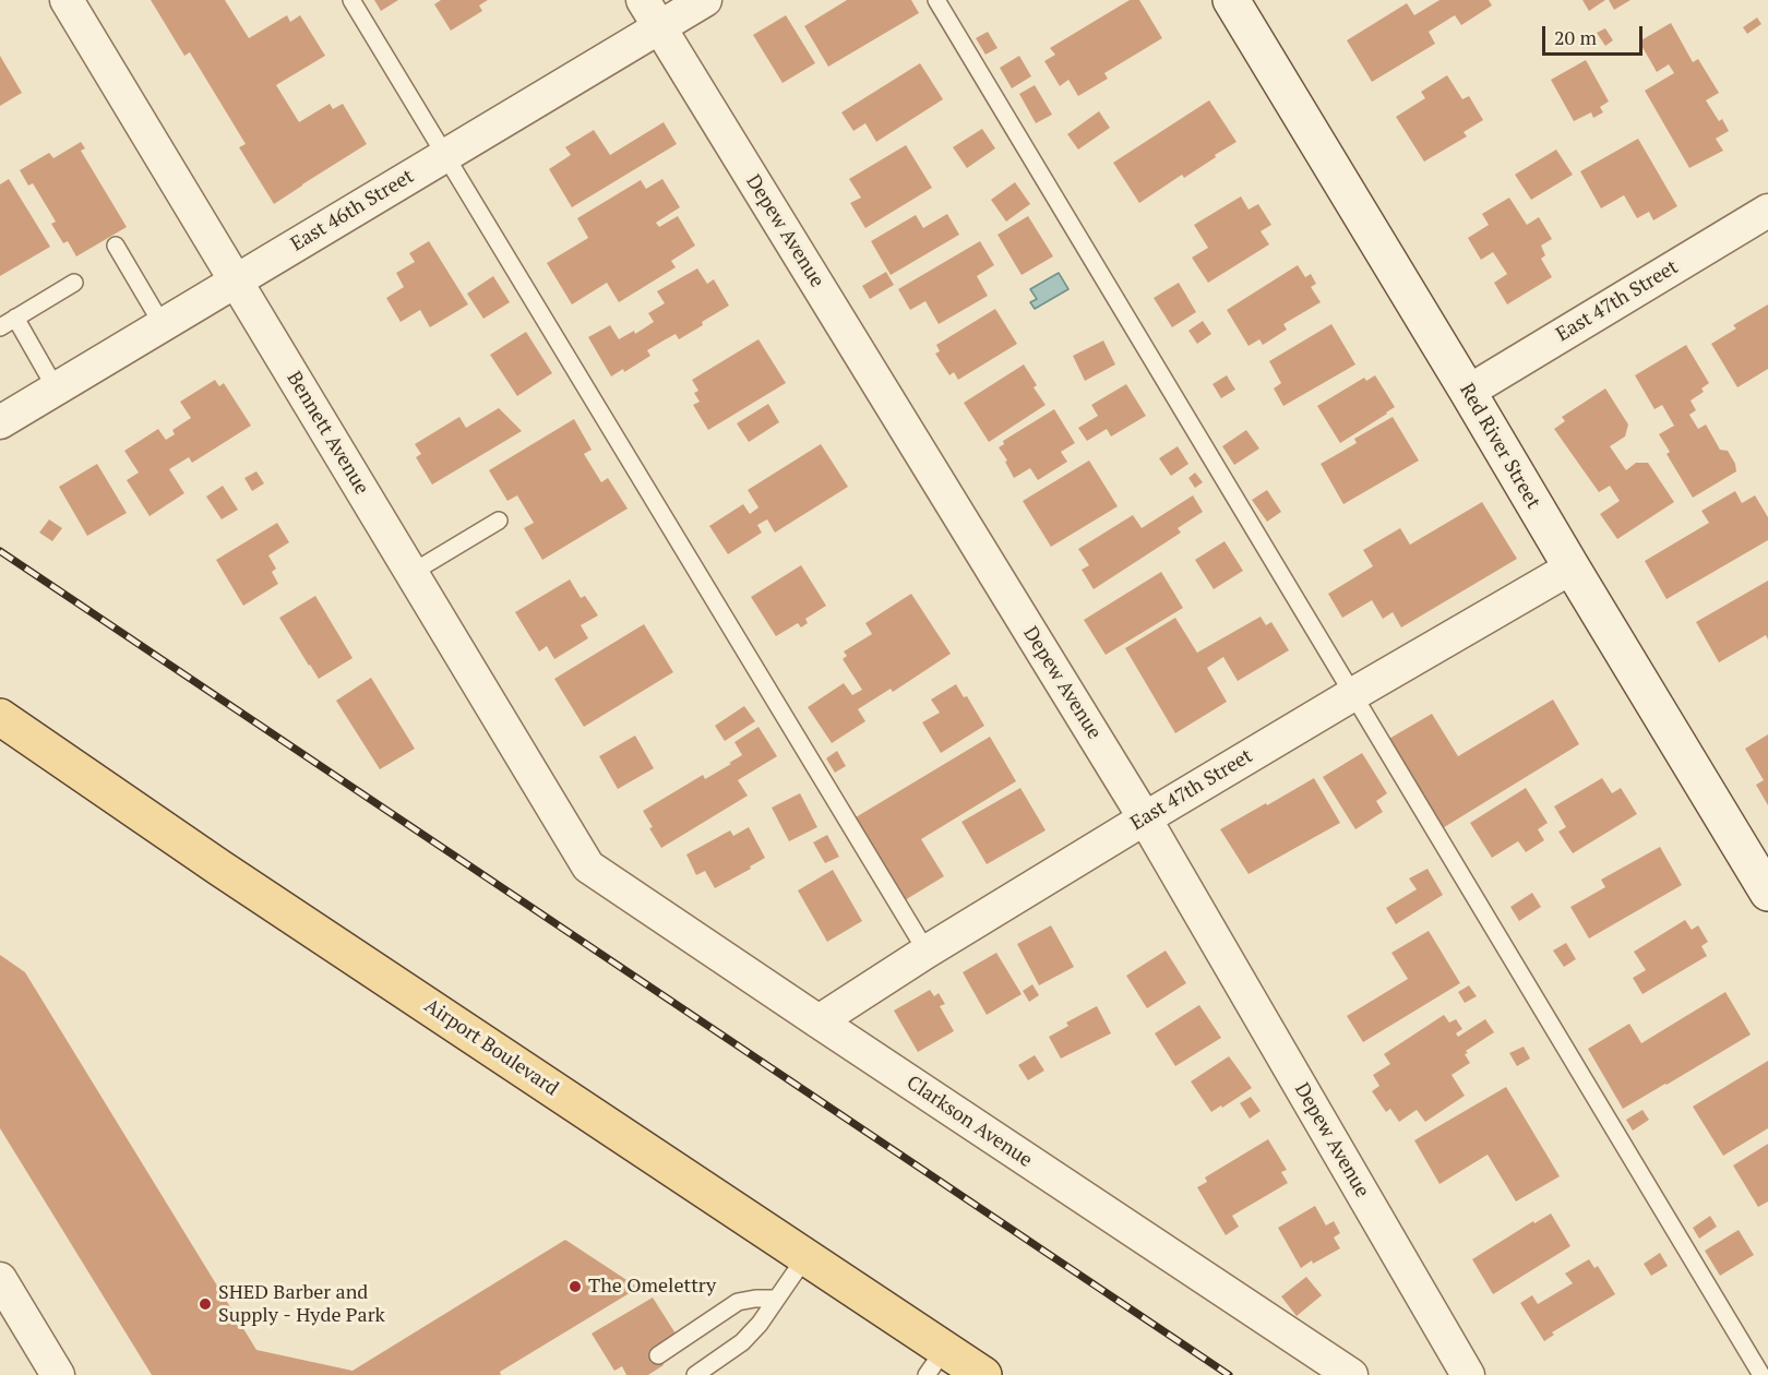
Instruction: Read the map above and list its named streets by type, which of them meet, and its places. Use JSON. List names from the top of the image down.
{
  "streets": {
    "main road": ["Airport Boulevard"],
    "street": [
      "East 46th Street",
      "Depew Avenue",
      "East 47th Street",
      "Bennett Avenue",
      "Red River Street",
      "Clarkson Avenue"
    ]
  },
  "crossings": [
    ["East 46th Street", "Depew Avenue"],
    ["East 46th Street", "Bennett Avenue"],
    ["Depew Avenue", "East 47th Street"],
    ["East 47th Street", "Red River Street"],
    ["East 47th Street", "Clarkson Avenue"],
    ["Bennett Avenue", "Clarkson Avenue"]
  ],
  "places": ["The Omelettry", "SHED Barber and Supply - Hyde Park"],
  "scale_bar": "20 m"
}
